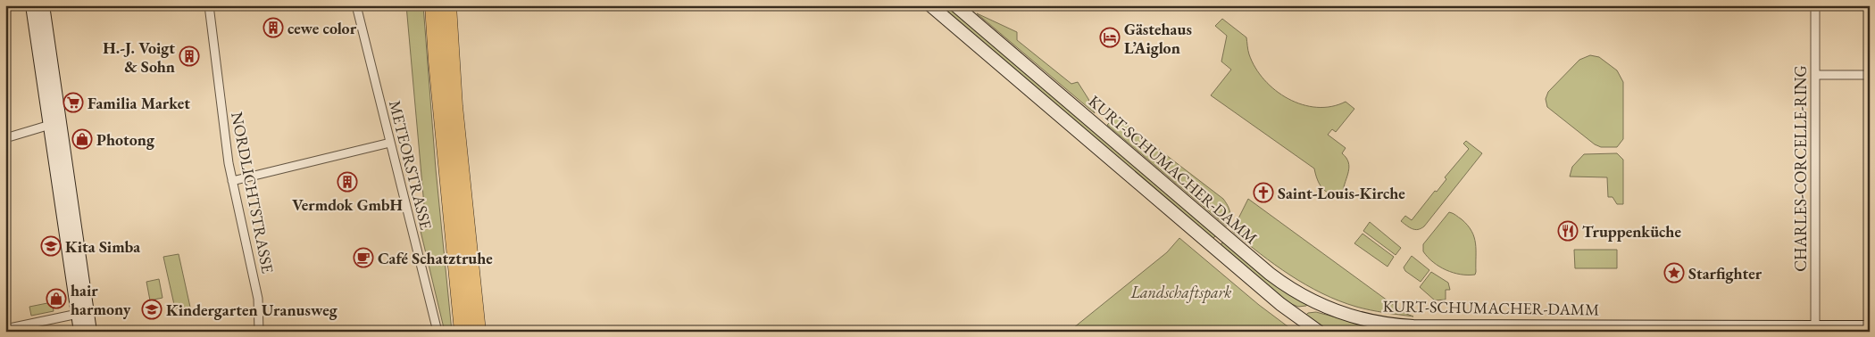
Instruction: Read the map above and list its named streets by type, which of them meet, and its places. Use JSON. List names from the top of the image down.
{
  "streets": {
    "main road": ["KURT-SCHUMACHER-DAMM"],
    "street": ["METEORSTRASSE", "CHARLES-CORCELLE-RING", "NORDLICHTSTRASSE"]
  },
  "crossings": [
    ["CHARLES-CORCELLE-RING", "KURT-SCHUMACHER-DAMM"]
  ],
  "parks": ["Landschaftspark"],
  "places": {
    "building": ["cewe color", "H.-J. Voigt & Sohn", "Vermdok GmbH"],
    "hotel": ["Gästehaus L’Aiglon"],
    "supermarket": ["Familia Market"],
    "shop": ["Photong", "hair harmony"],
    "church": ["Saint-Louis-Kirche"],
    "restaurant": ["Truppenküche"],
    "school or university": ["Kita Simba", "Kindergarten Uranusweg"],
    "cafe": ["Café Schatztruhe"],
    "place": ["Starfighter"]
  }
}
